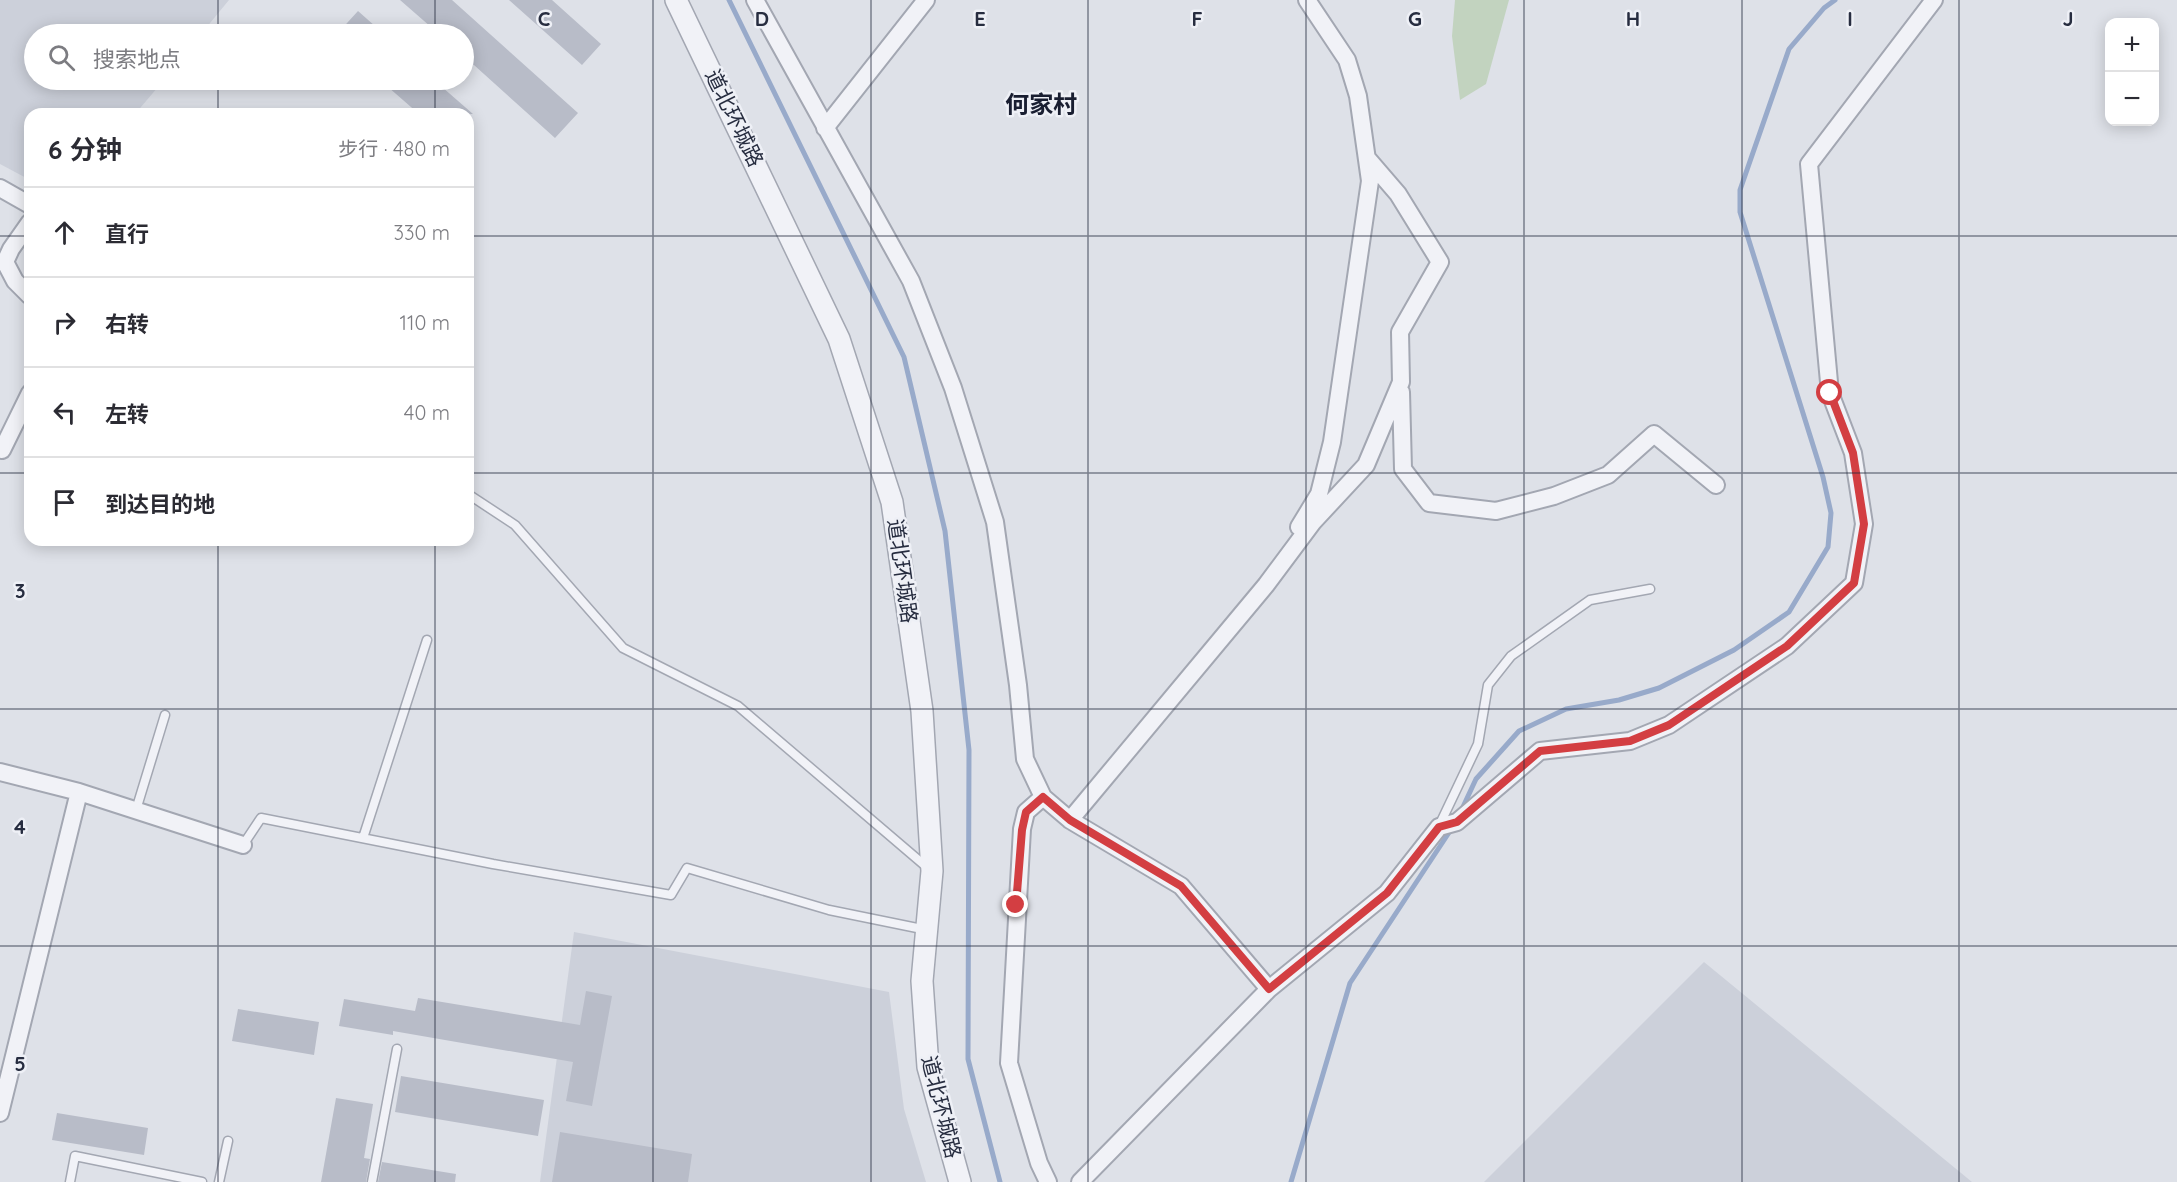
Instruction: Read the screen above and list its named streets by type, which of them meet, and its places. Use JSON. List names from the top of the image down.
{
  "streets": {
    "street": ["道北环城路"]
  },
  "districts": ["何家村"],
  "page": {
    "map_buttons": ["+", "−"],
    "search": "搜索地点",
    "heading": ["6 分钟", "步行 · 480 m"],
    "list": [
      ["直行", "330 m"],
      ["右转", "110 m"],
      ["左转", "40 m"],
      "到达目的地"
    ]
  },
  "grid": {
    "columns": [
      "C",
      "D",
      "E",
      "F",
      "G",
      "H",
      "I",
      "J"
    ],
    "rows": ["3", "4", "5"]
  }
}
